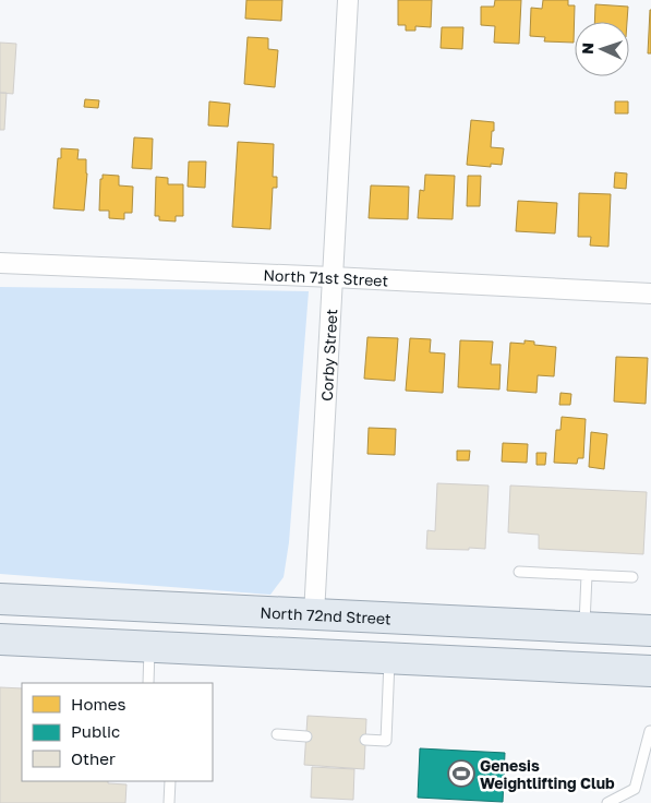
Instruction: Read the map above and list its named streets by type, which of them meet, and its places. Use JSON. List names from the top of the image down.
{
  "streets": {
    "main road": ["North 72nd Street"],
    "street": ["North 71st Street", "Corby Street"]
  },
  "crossings": [
    ["North 71st Street", "Corby Street"],
    ["Corby Street", "North 72nd Street"]
  ],
  "places": {
    "sports": ["Genesis Weightlifting Club"]
  },
  "legend": ["Homes", "Public", "Other"],
  "north": "left"
}
